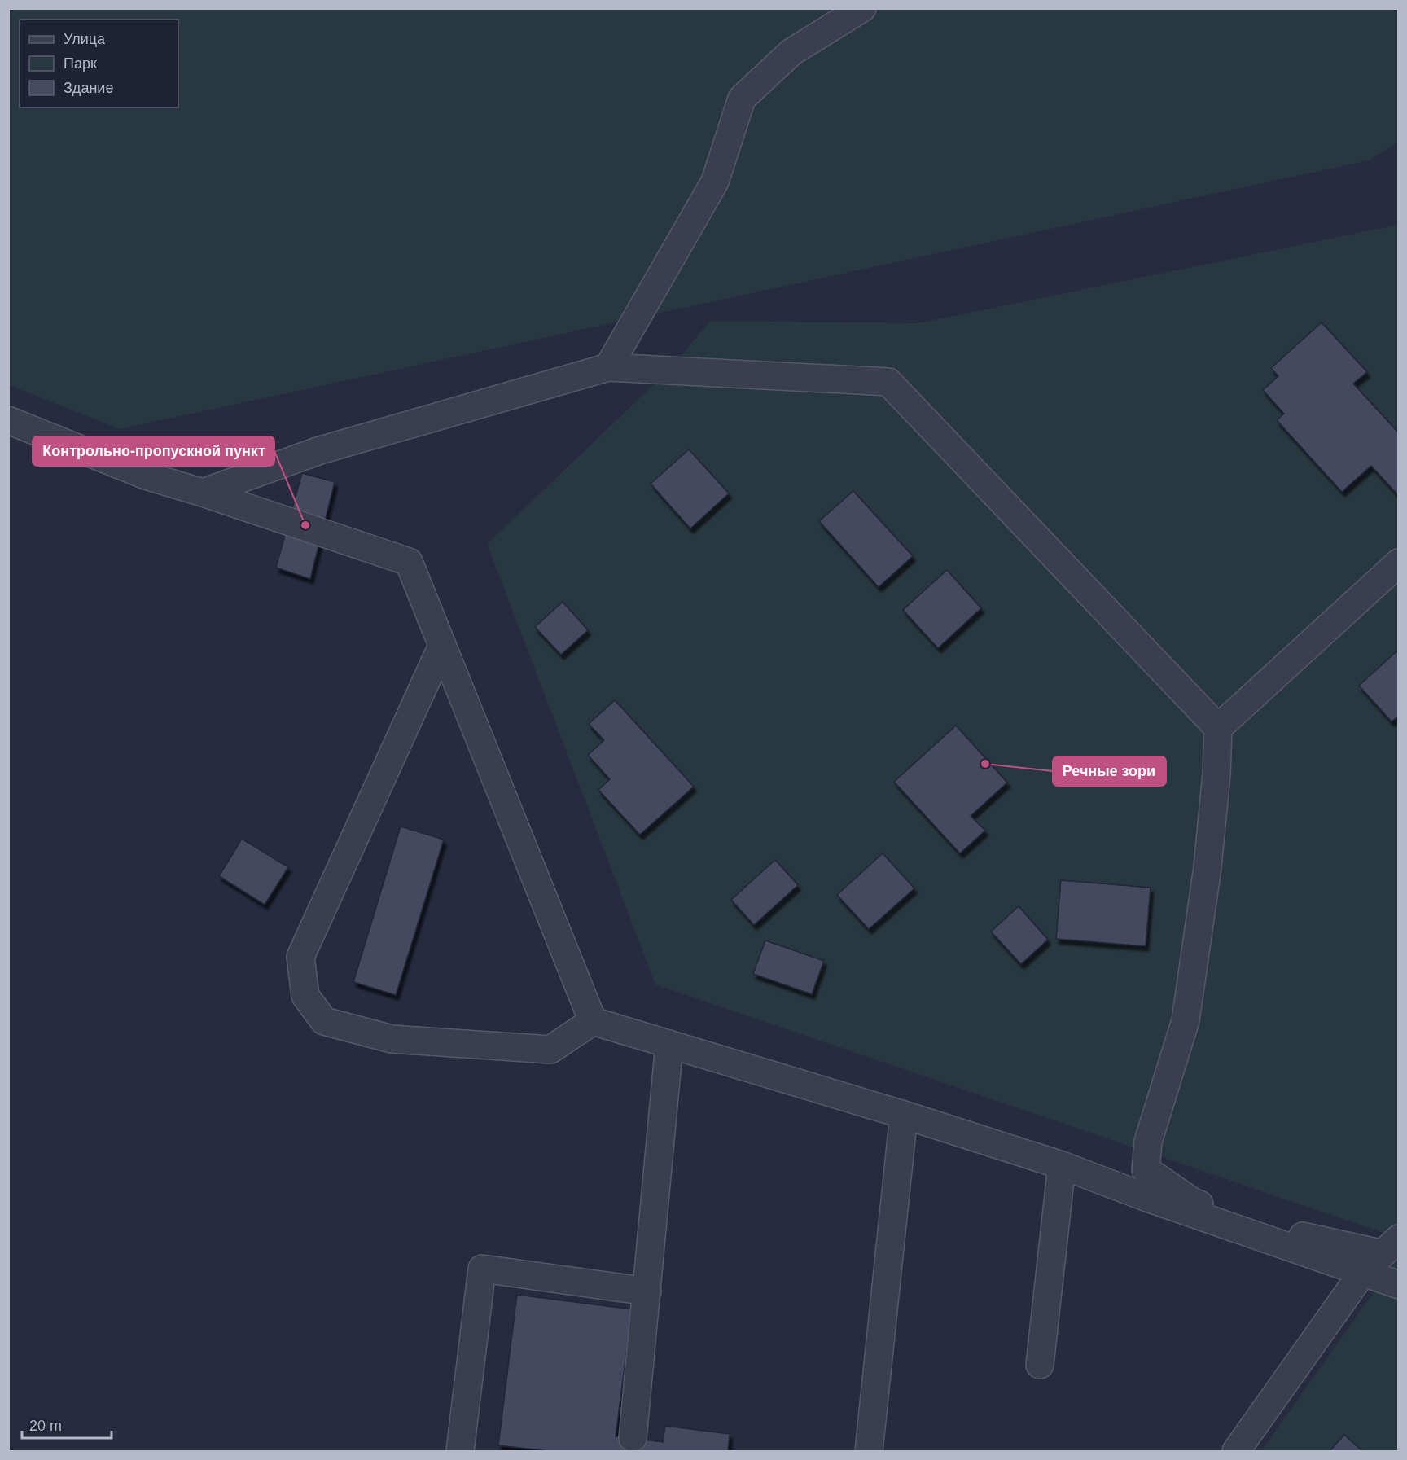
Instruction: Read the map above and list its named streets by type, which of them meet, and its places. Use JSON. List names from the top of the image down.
{
  "places": ["Контрольно-пропускной пункт", "Речные зори"],
  "legend": ["Улица", "Парк", "Здание"],
  "scale_bar": "20 m"
}
